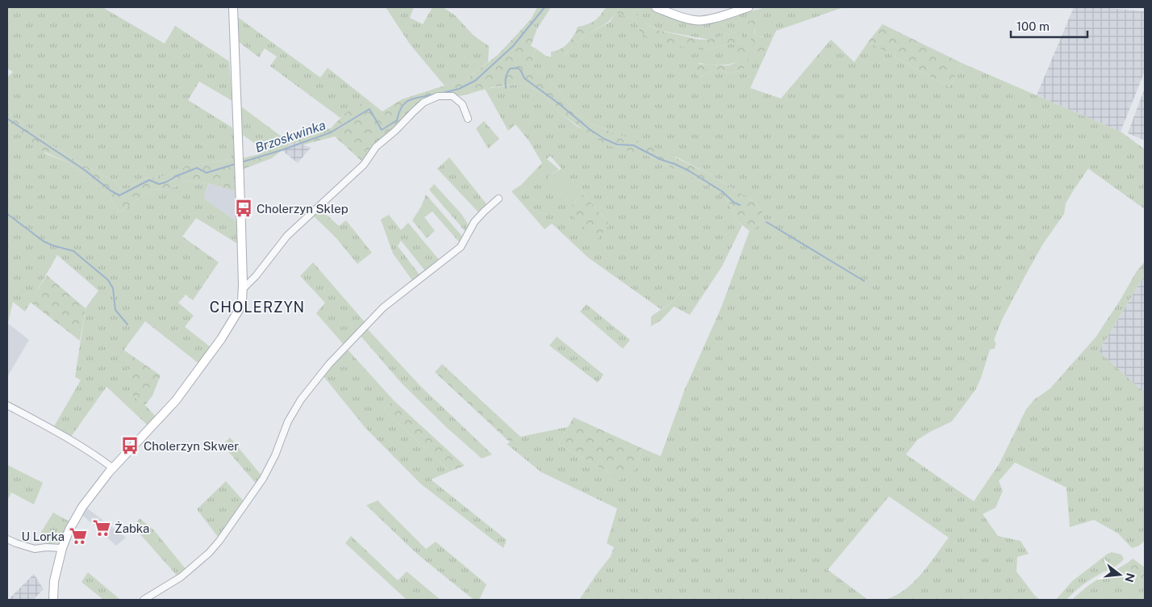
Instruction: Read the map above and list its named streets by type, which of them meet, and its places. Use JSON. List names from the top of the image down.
{
  "districts": ["CHOLERZYN"],
  "water": ["Brzoskwinka"],
  "places": {
    "bus stop": ["Cholerzyn Sklep", "Cholerzyn Skwer"],
    "supermarket": ["Żabka", "U Lorka"]
  },
  "scale_bar": "100 m",
  "north": "right"
}
